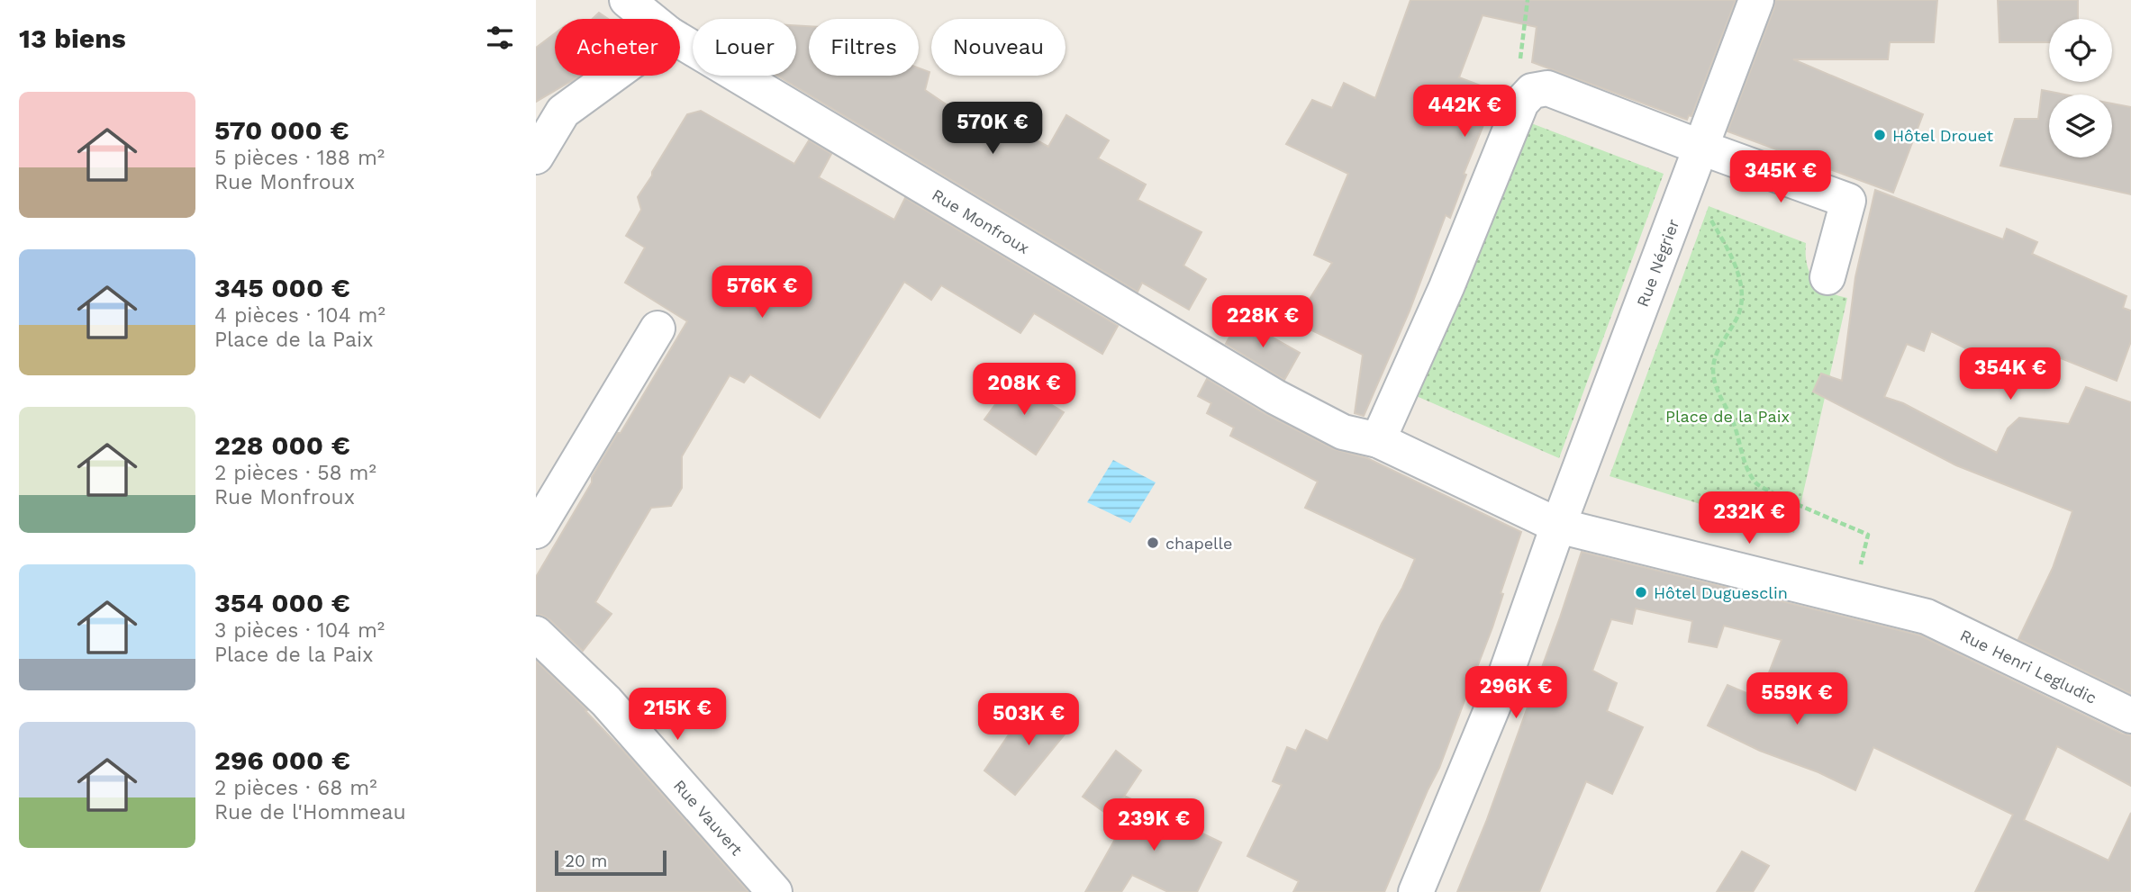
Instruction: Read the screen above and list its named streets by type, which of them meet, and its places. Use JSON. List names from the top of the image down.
{
  "streets": {
    "street": [
      "Rue Monfroux",
      "Rue Négrier",
      "Rue Henri Legludic",
      "Rue Vauvert"
    ]
  },
  "crossings": [
    ["Rue Négrier", "Rue Henri Legludic"]
  ],
  "parks": ["Place de la Paix"],
  "places": ["Hôtel Drouet", "chapelle", "Hôtel Duguesclin"],
  "scale_bar": "20 m",
  "page": {
    "heading": "13 biens",
    "chip": [
      "Acheter",
      "Louer",
      "Filtres",
      "Nouveau"
    ],
    "list": [
      {
        "name": "570 000 €",
        "note": "5 pièces · 188 m² · Rue Monfroux"
      },
      {
        "name": "345 000 €",
        "note": "4 pièces · 104 m² · Place de la Paix"
      },
      {
        "name": "228 000 €",
        "note": "2 pièces · 58 m² · Rue Monfroux"
      },
      {
        "name": "354 000 €",
        "note": "3 pièces · 104 m² · Place de la Paix"
      },
      {
        "name": "296 000 €",
        "note": "2 pièces · 68 m² · Rue de l'Hommeau"
      }
    ],
    "price": [
      "442K €",
      "570K €",
      "345K €",
      "576K €",
      "228K €",
      "354K €",
      "208K €",
      "232K €",
      "296K €",
      "559K €",
      "215K €",
      "503K €",
      "239K €"
    ],
    "scale": "20 m"
  }
}
